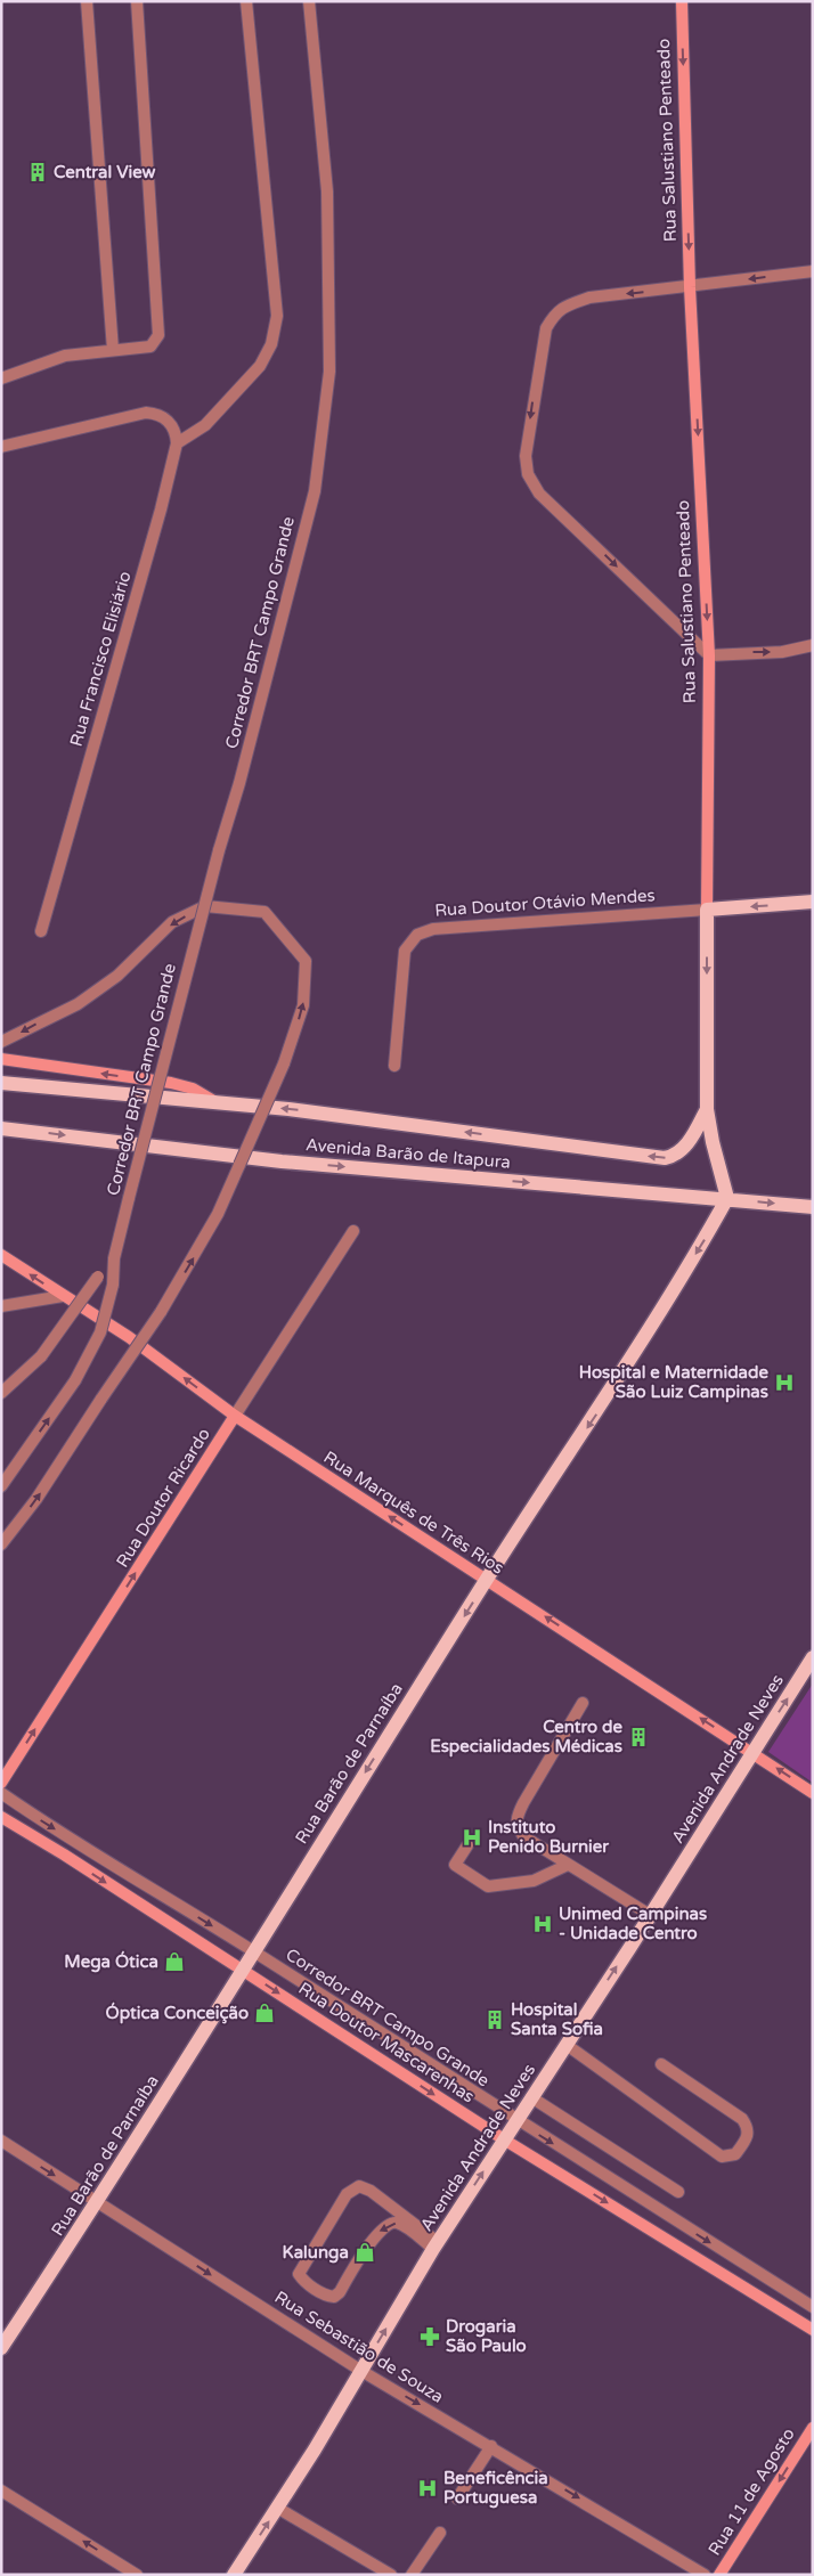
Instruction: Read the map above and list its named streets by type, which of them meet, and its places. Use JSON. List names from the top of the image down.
{
  "streets": {
    "main road": [
      "Rua Salustiano Penteado",
      "Rua Doutor Otávio Mendes",
      "Avenida Barão de Itapura",
      "Avenida Andrade Neves",
      "Rua Barão de Parnaíba"
    ],
    "street": [
      "Corredor BRT Campo Grande",
      "Rua Francisco Elisiário",
      "Rua Doutor Ricardo",
      "Rua Marquês de Três Rios",
      "Rua Doutor Mascarenhas",
      "Rua Sebastião de Souza",
      "Rua 11 de Agosto"
    ]
  },
  "crossings": [
    ["Rua Salustiano Penteado", "Rua Doutor Otávio Mendes"],
    ["Rua Salustiano Penteado", "Avenida Barão de Itapura"],
    ["Rua Salustiano Penteado", "Rua Barão de Parnaíba"],
    ["Corredor BRT Campo Grande", "Avenida Andrade Neves"],
    ["Corredor BRT Campo Grande", "Rua Barão de Parnaíba"],
    ["Avenida Barão de Itapura", "Rua Barão de Parnaíba"],
    ["Rua Doutor Ricardo", "Rua Marquês de Três Rios"],
    ["Rua Marquês de Três Rios", "Avenida Andrade Neves"],
    ["Rua Marquês de Três Rios", "Rua Barão de Parnaíba"],
    ["Avenida Andrade Neves", "Rua Doutor Mascarenhas"],
    ["Avenida Andrade Neves", "Rua Sebastião de Souza"],
    ["Rua Barão de Parnaíba", "Rua Doutor Mascarenhas"],
    ["Rua Barão de Parnaíba", "Rua Sebastião de Souza"]
  ],
  "one_way": [
    "Rua Salustiano Penteado",
    "Rua Doutor Ricardo",
    "Rua Marquês de Três Rios",
    "Avenida Andrade Neves",
    "Rua Barão de Parnaíba",
    "Rua Doutor Mascarenhas",
    "Rua Sebastião de Souza",
    "Rua 11 de Agosto"
  ],
  "places": {
    "building": ["Central View", "Centro de Especialidades Médicas", "Hospital Santa Sofia"],
    "hospital": [
      "Hospital e Maternidade São Luiz Campinas",
      "Instituto Penido Burnier",
      "Unimed Campinas - Unidade Centro",
      "Beneficência Portuguesa"
    ],
    "shop": ["Mega Ótica", "Óptica Conceição", "Kalunga"],
    "pharmacy": ["Drogaria São Paulo"]
  }
}
